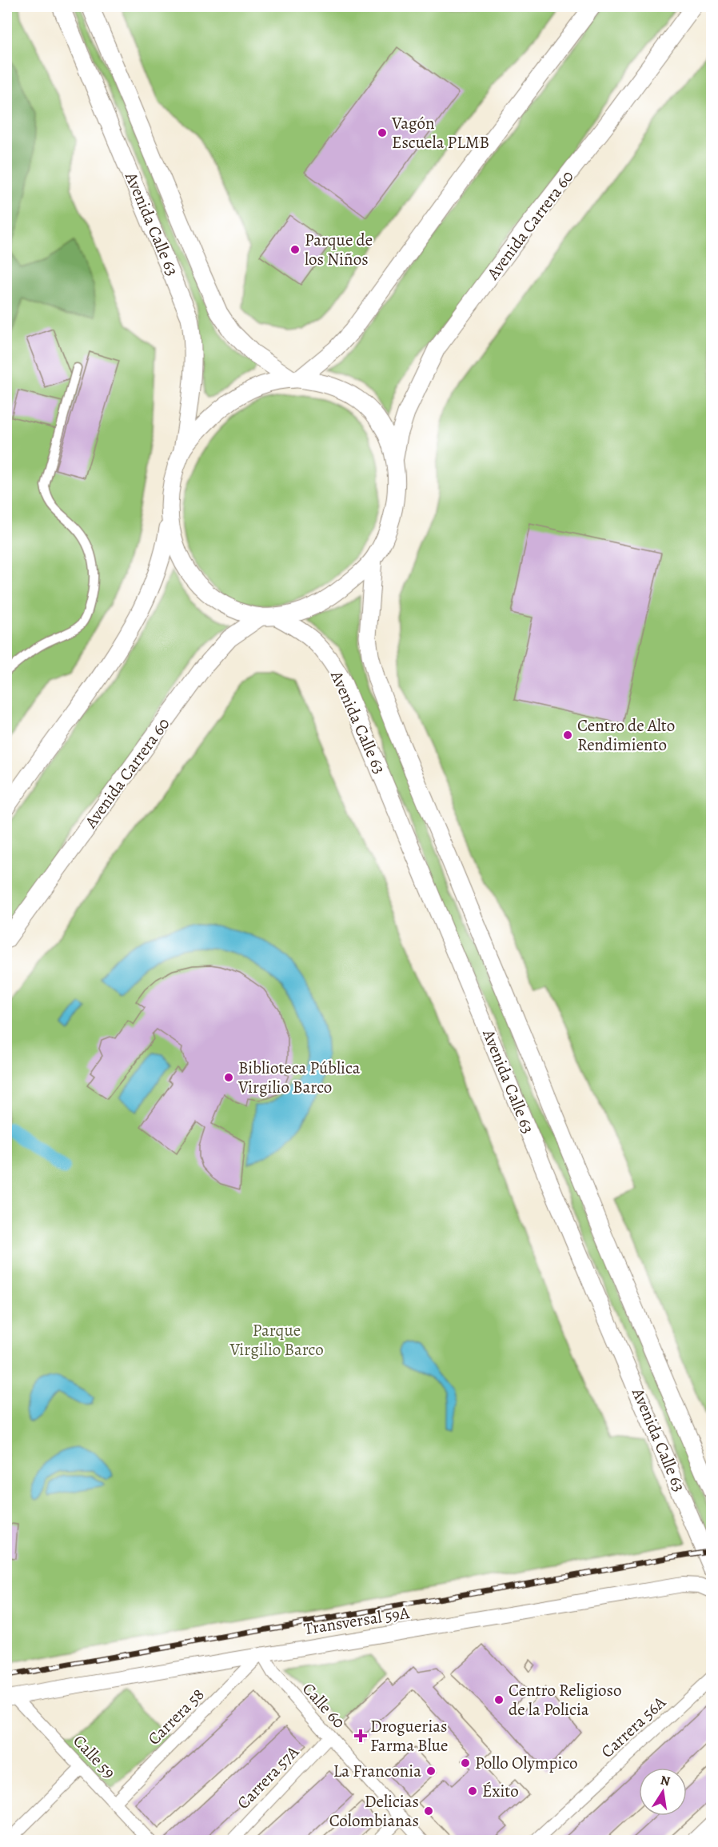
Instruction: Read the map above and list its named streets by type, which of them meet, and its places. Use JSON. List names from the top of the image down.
{
  "streets": {
    "main road": ["Avenida Calle 63", "Avenida Carrera 60"],
    "street": [
      "Transversal 59A",
      "Calle 60",
      "Carrera 58",
      "Carrera 56A",
      "Calle 59",
      "Carrera 57A"
    ]
  },
  "crossings": [
    ["Avenida Calle 63", "Avenida Carrera 60"],
    ["Transversal 59A", "Calle 60"],
    ["Transversal 59A", "Carrera 58"],
    ["Transversal 59A", "Calle 59"],
    ["Calle 60", "Carrera 58"],
    ["Calle 60", "Carrera 57A"],
    ["Carrera 58", "Calle 59"]
  ],
  "parks": ["Parque Virgilio Barco"],
  "places": {
    "other": [
      "Vagón Escuela PLMB",
      "Parque de los Niños",
      "Centro de Alto Rendimiento",
      "Biblioteca Pública Virgilio Barco",
      "Centro Religioso de la Policia",
      "Pollo Olympico",
      "La Franconia",
      "Éxito",
      "Delicias Colombianas"
    ],
    "health": ["Droguerias Farma Blue"]
  },
  "north": "top"
}
